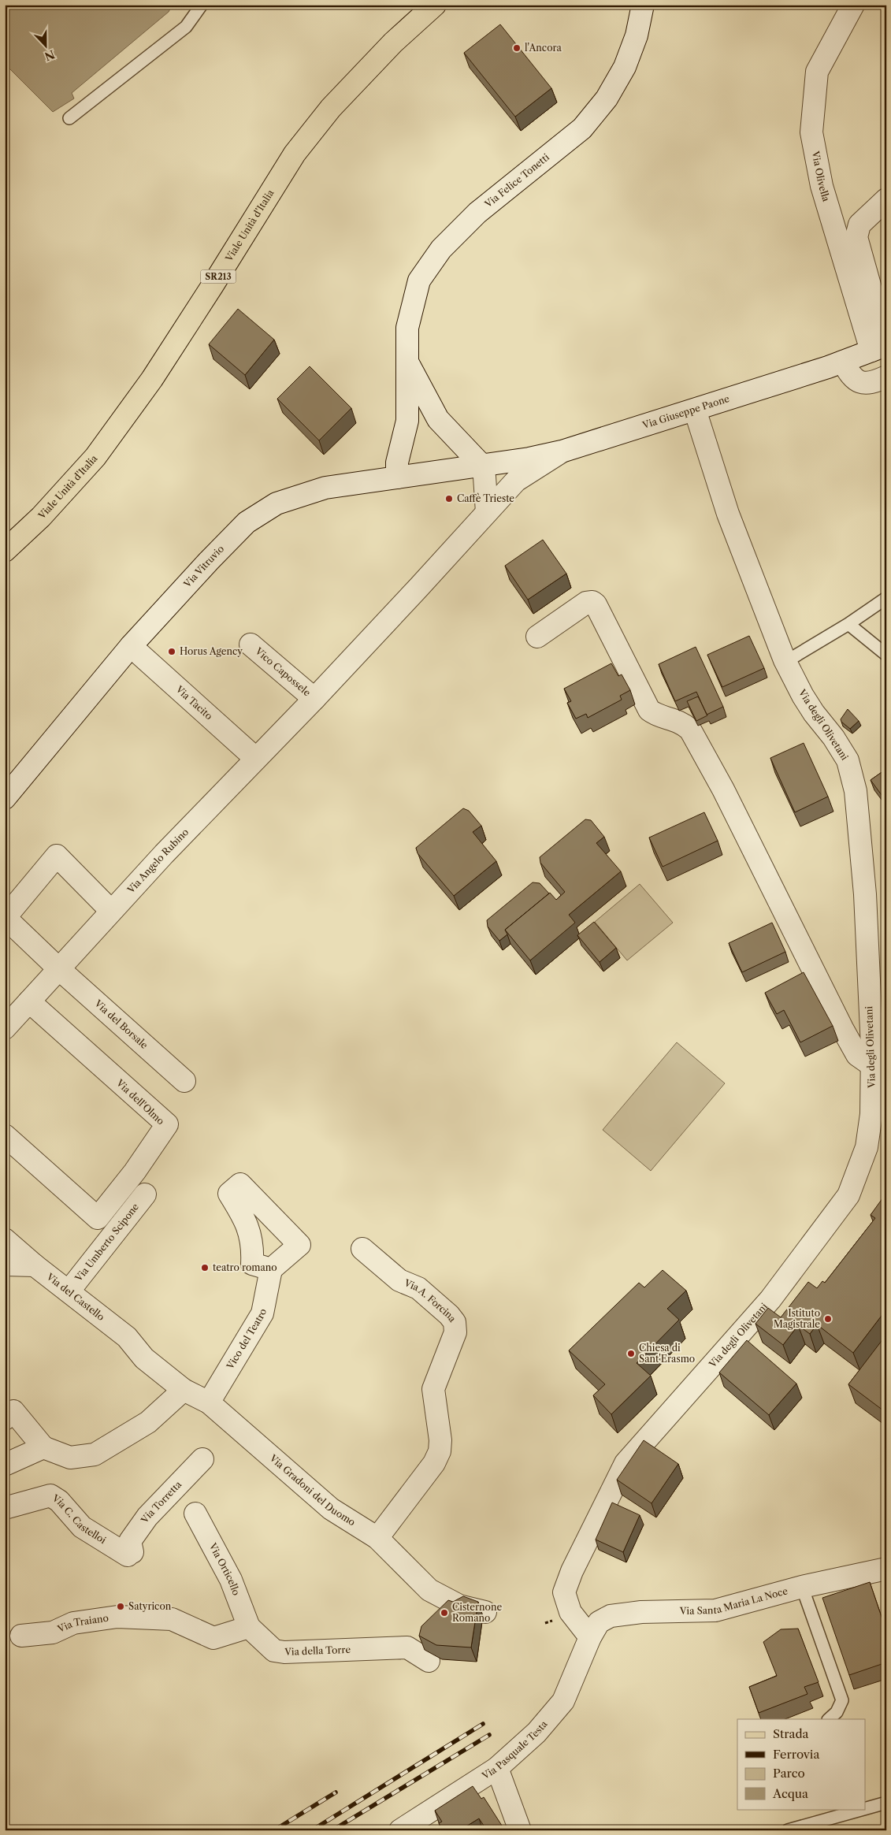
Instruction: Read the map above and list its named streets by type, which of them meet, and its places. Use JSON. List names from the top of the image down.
{
  "streets": {
    "main road": ["Viale Unità d'Italia", "SR213"],
    "street": [
      "Via Olivella",
      "Via Felice Tonetti",
      "Via Giuseppe Paone",
      "Via Vitruvio",
      "Vico Capossele",
      "Via Tacito",
      "Via degli Olivetani",
      "Via Angelo Rubino",
      "Via del Borsale",
      "Via dell'Olmo",
      "Via Umberto Scipone",
      "Via del Castello",
      "Via A. Forcina",
      "Vico del Teatro",
      "Via Gradoni del Duomo",
      "Via Torretta",
      "Via C. Castelloi",
      "Via Orticello",
      "Via Santa Maria La Noce",
      "Via Traiano",
      "Via della Torre",
      "Via Pasquale Testa"
    ]
  },
  "crossings": [
    ["Via Olivella", "Via Giuseppe Paone"],
    ["Via Felice Tonetti", "Via Vitruvio"],
    ["Via Giuseppe Paone", "Via Vitruvio"],
    ["Via Giuseppe Paone", "Via degli Olivetani"],
    ["Via Giuseppe Paone", "Via Angelo Rubino"],
    ["Via Vitruvio", "Via Tacito"],
    ["Vico Capossele", "Via Angelo Rubino"],
    ["Via Tacito", "Via Angelo Rubino"],
    ["Via degli Olivetani", "Via Santa Maria La Noce"],
    ["Via degli Olivetani", "Via Pasquale Testa"],
    ["Via Angelo Rubino", "Via del Borsale"],
    ["Via Angelo Rubino", "Via dell'Olmo"],
    ["Via Umberto Scipone", "Via del Castello"],
    ["Via del Castello", "Via Gradoni del Duomo"],
    ["Via A. Forcina", "Via Gradoni del Duomo"],
    ["Vico del Teatro", "Via Gradoni del Duomo"],
    ["Via Torretta", "Via C. Castelloi"],
    ["Via Orticello", "Via Traiano"],
    ["Via Orticello", "Via della Torre"],
    ["Via Santa Maria La Noce", "Via Pasquale Testa"],
    ["Via Traiano", "Via della Torre"]
  ],
  "places": [
    "l'Ancora",
    "Caffè Trieste",
    "Horus Agency",
    "teatro romano",
    "Istituto Magistrale",
    "Chiesa di Sant'Erasmo",
    "Satyricon",
    "Cisternone Romano"
  ],
  "legend": [
    "Strada",
    "Ferrovia",
    "Parco",
    "Acqua"
  ],
  "north": "bottom"
}
